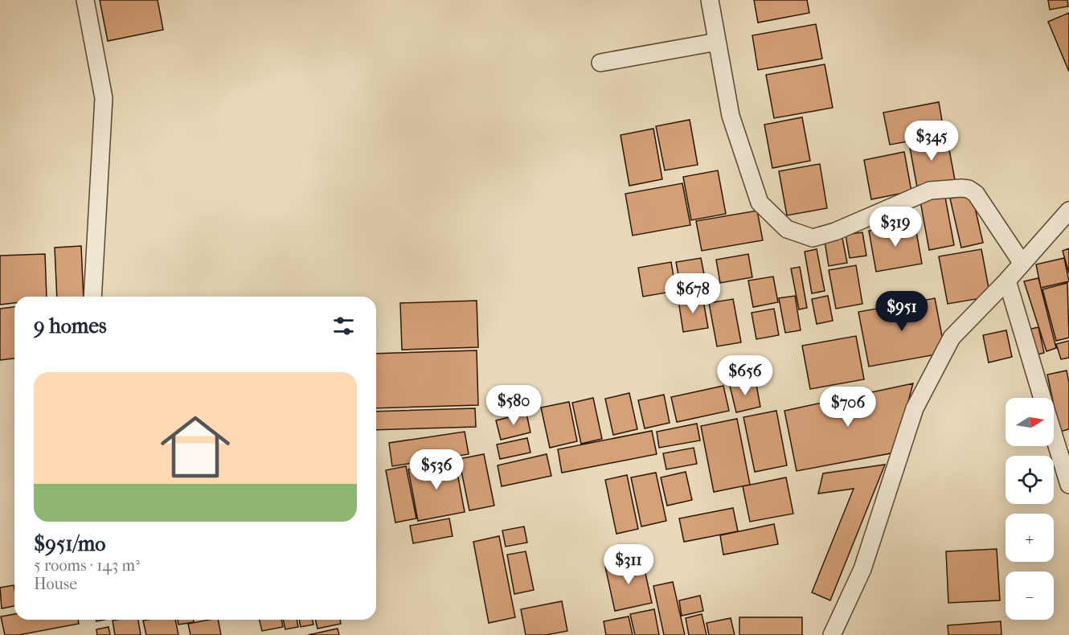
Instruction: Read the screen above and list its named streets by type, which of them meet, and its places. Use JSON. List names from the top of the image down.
{
  "north": "right",
  "page": {
    "price": [
      "$345",
      "$319",
      "$678",
      "$951",
      "$656",
      "$580",
      "$706",
      "$536",
      "$311"
    ],
    "heading": "9 homes",
    "list": [
      {
        "name": "$951/mo",
        "note": "5 rooms · 143 m² · House"
      }
    ],
    "map_buttons": ["+", "−"]
  }
}
